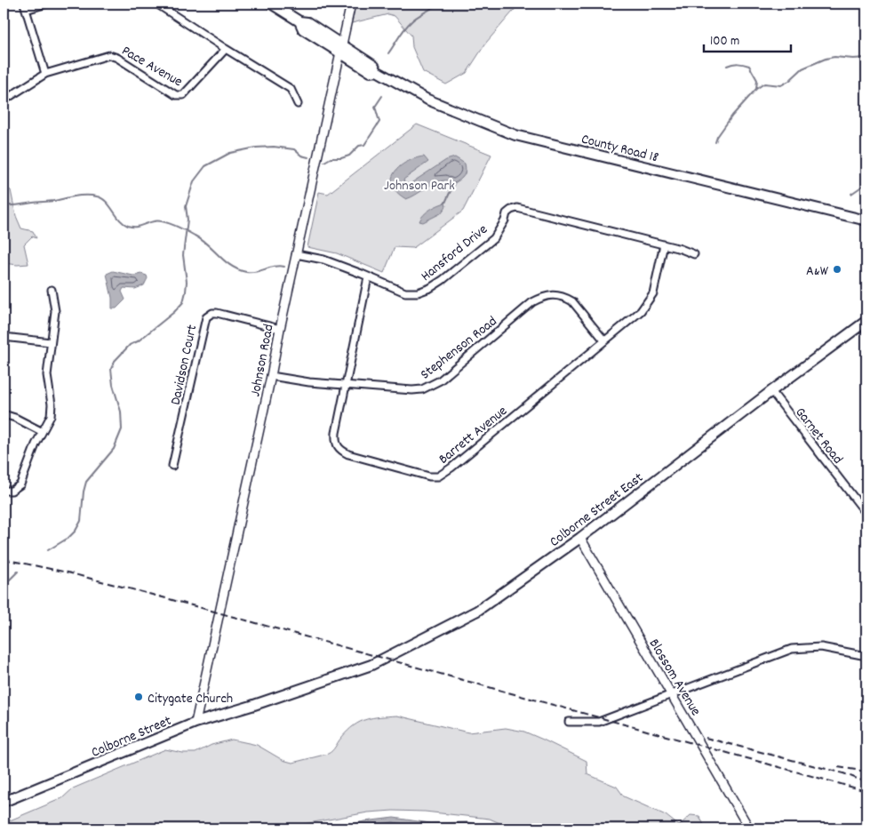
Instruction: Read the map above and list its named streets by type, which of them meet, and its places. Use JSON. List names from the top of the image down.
{
  "streets": {
    "main road": ["County Road 18", "Colborne Street East", "Colborne Street"],
    "street": [
      "Pace Avenue",
      "Hansford Drive",
      "Stephenson Road",
      "Johnson Road",
      "Davidson Court",
      "Barrett Avenue",
      "Garnet Road",
      "Blossom Avenue"
    ]
  },
  "crossings": [
    ["County Road 18", "Johnson Road"],
    ["Hansford Drive", "Johnson Road"],
    ["Hansford Drive", "Barrett Avenue"],
    ["Stephenson Road", "Johnson Road"],
    ["Stephenson Road", "Barrett Avenue"],
    ["Johnson Road", "Davidson Court"],
    ["Johnson Road", "Colborne Street"],
    ["Garnet Road", "Colborne Street East"],
    ["Colborne Street East", "Blossom Avenue"],
    ["Colborne Street East", "Colborne Street"]
  ],
  "parks": ["Johnson Park"],
  "places": ["A&W", "Citygate Church"],
  "scale_bar": "100 m"
}
